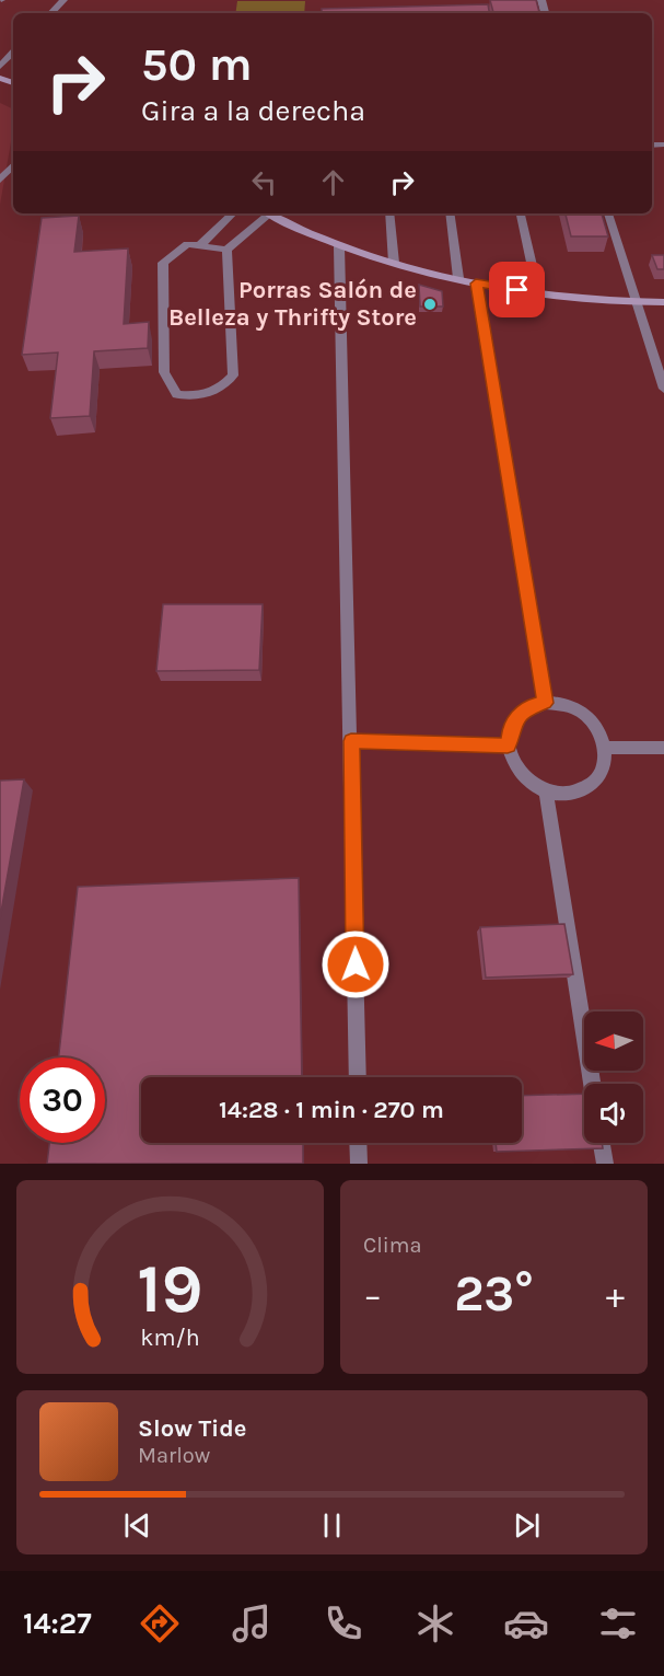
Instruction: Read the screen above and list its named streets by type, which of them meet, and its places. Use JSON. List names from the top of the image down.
{
  "places": ["Porras Salón de Belleza y Thrifty Store"],
  "north": "left",
  "page": {
    "turn": ["50 m", "Gira a la derecha"],
    "limit": "30",
    "trip": "14:28 · 1 min · 270 m",
    "tile": "Clima",
    "heat": ["−", "23°", "+"],
    "song": ["Slow Tide", "Marlow"],
    "tabs": "14:27",
    "gauge": ["19", "km/h"]
  }
}
